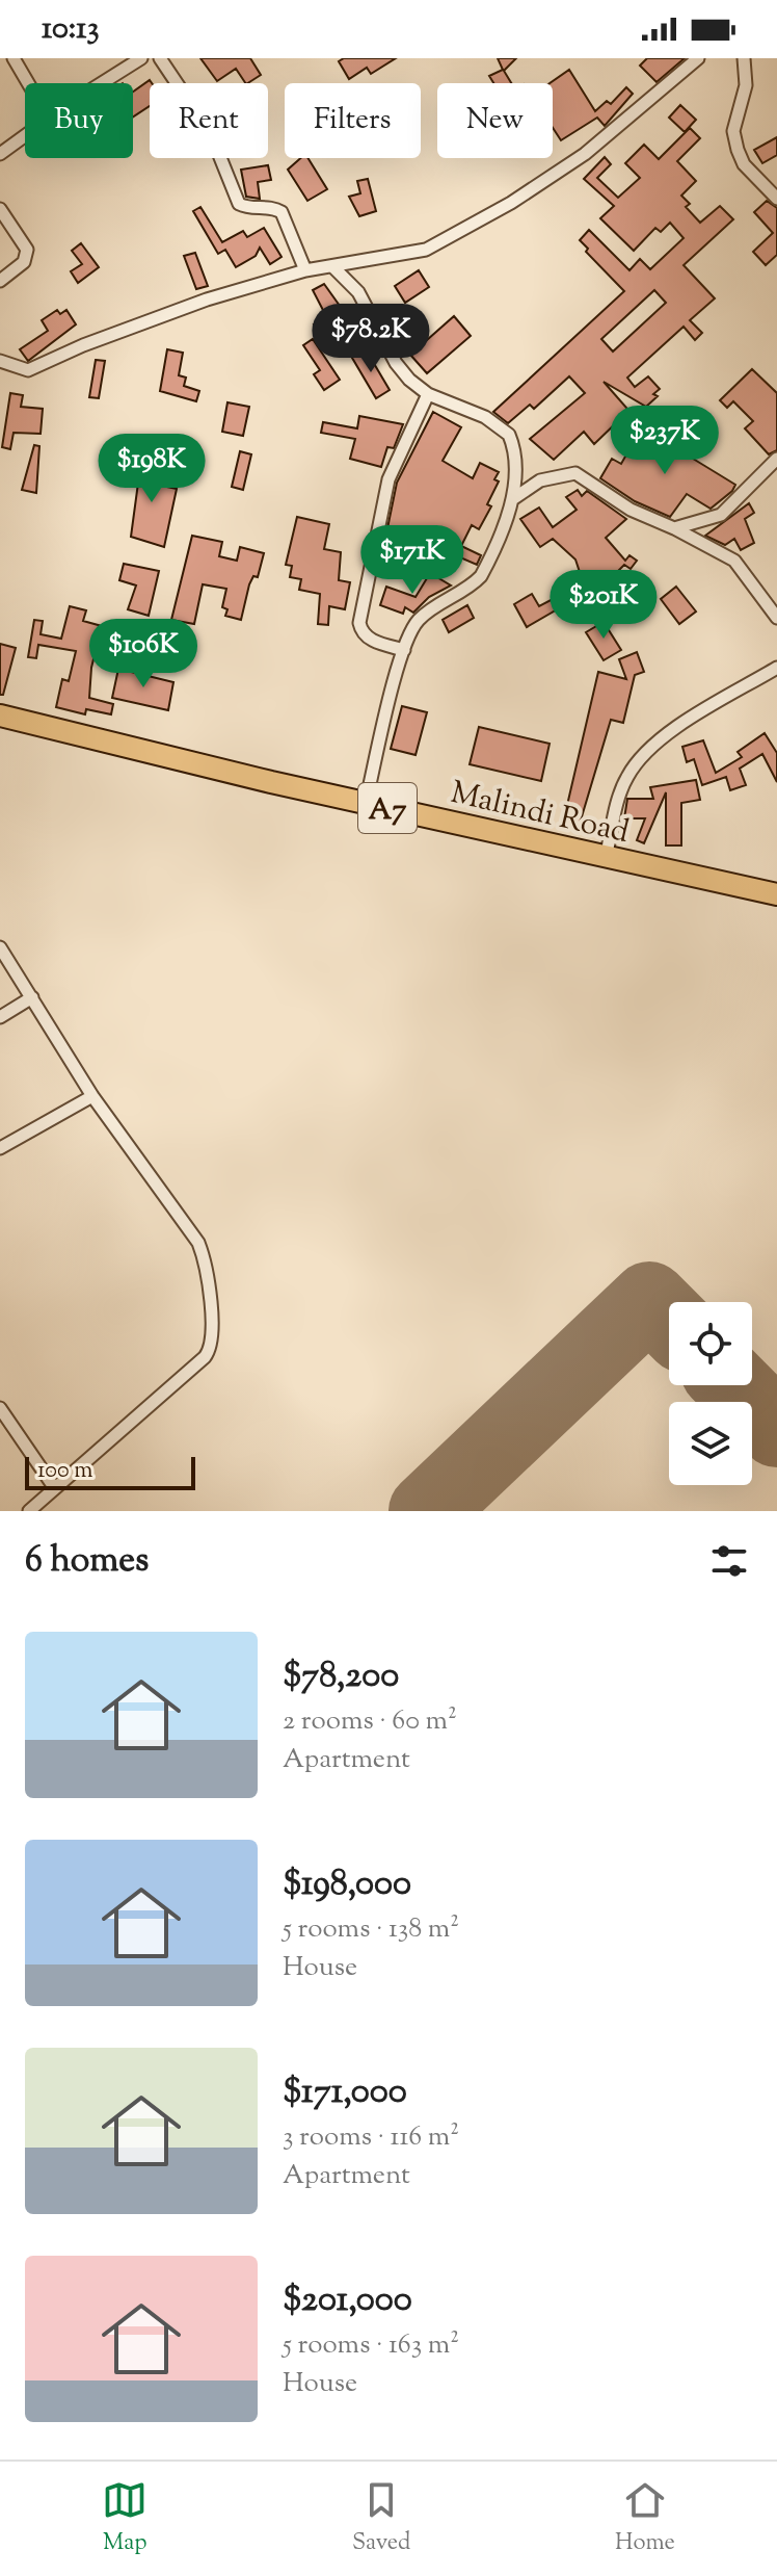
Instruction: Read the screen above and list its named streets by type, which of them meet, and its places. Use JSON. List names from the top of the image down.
{
  "streets": {
    "highway": ["A7", "Malindi Road"]
  },
  "scale_bar": "100 m",
  "page": {
    "status": "10:13",
    "chip": [
      "Buy",
      "Rent",
      "Filters",
      "New"
    ],
    "price": [
      "$78.2K",
      "$237K",
      "$198K",
      "$171K",
      "$201K",
      "$106K"
    ],
    "scale": "100 m",
    "heading": "6 homes",
    "list": [
      {
        "name": "$78,200",
        "note": "2 rooms · 60 m² · Apartment"
      },
      {
        "name": "$198,000",
        "note": "5 rooms · 138 m² · House"
      },
      {
        "name": "$171,000",
        "note": "3 rooms · 116 m² · Apartment"
      },
      {
        "name": "$201,000",
        "note": "5 rooms · 163 m² · House"
      }
    ],
    "tabs": ["Map", "Saved", "Home"]
  }
}
